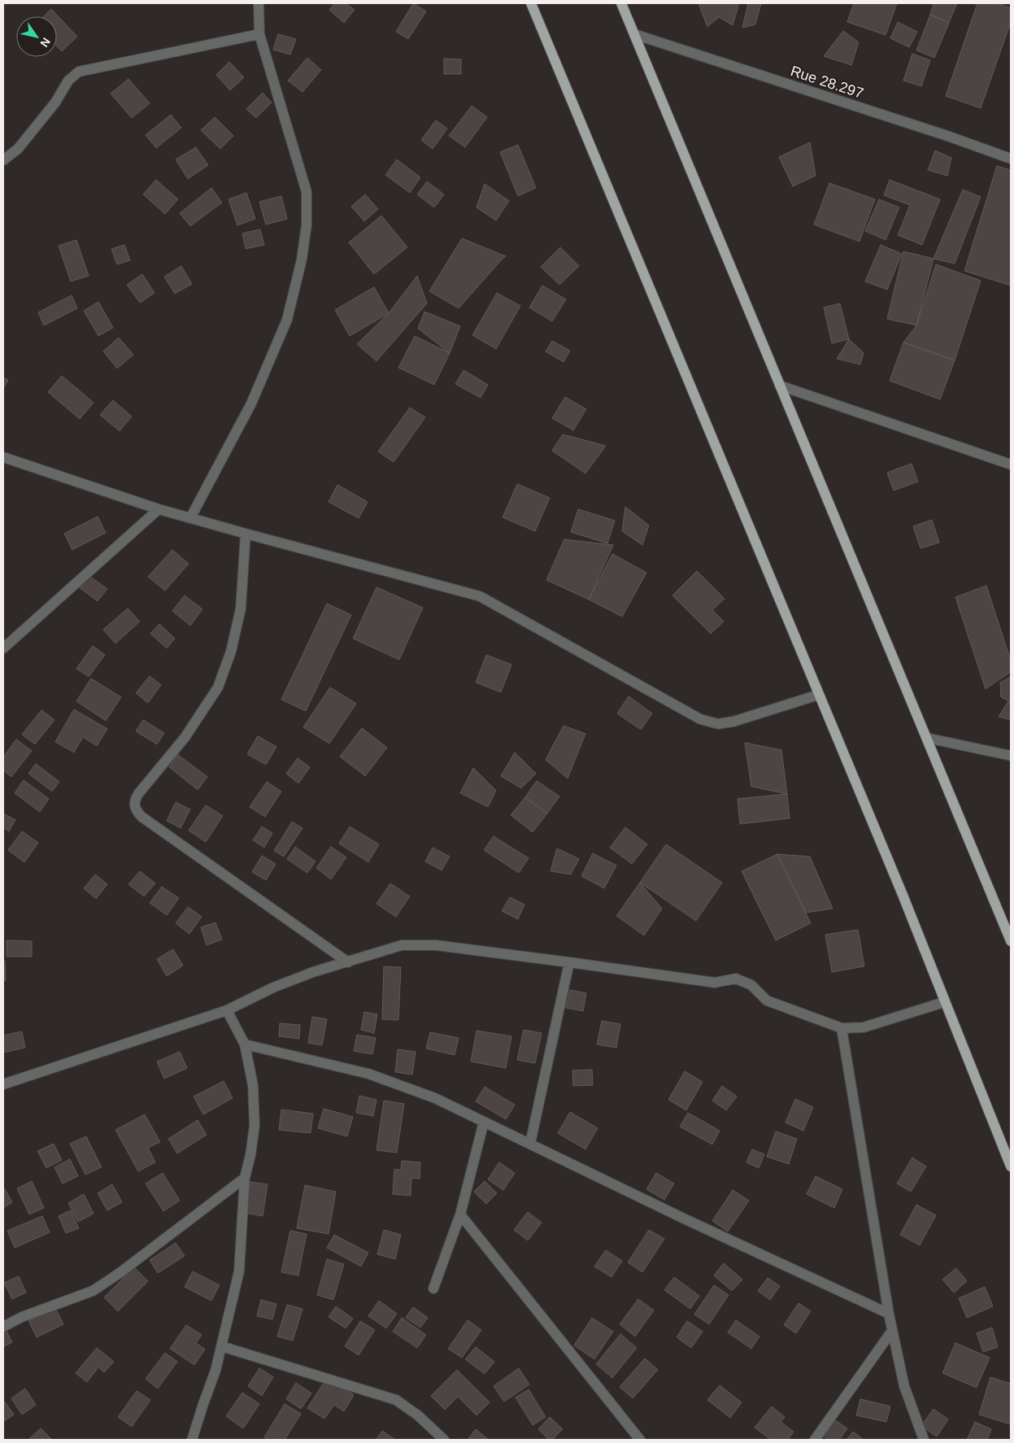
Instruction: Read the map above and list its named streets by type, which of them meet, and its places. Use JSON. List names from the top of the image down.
{
  "streets": {
    "street": ["Rue 28.297"]
  },
  "north": "bottom right"
}
